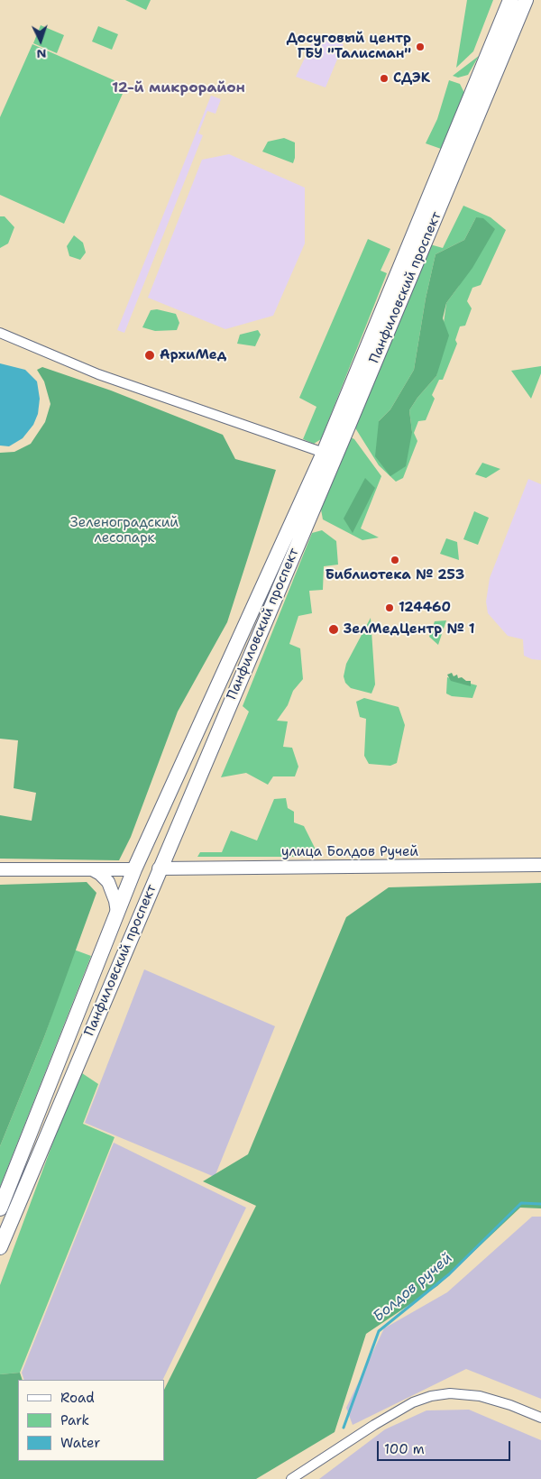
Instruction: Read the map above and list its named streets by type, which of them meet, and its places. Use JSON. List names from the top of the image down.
{
  "streets": {
    "main road": ["Панфиловский проспект"],
    "street": ["улица Болдов Ручей"]
  },
  "crossings": [
    ["Панфиловский проспект", "улица Болдов Ручей"]
  ],
  "districts": ["12-й микрорайон"],
  "water": ["Болдов ручей"],
  "parks": ["Зеленоградский лесопарк"],
  "places": [
    "Досуговый центр ГБУ \"Талисман\"",
    "СДЭК",
    "АрхиМед",
    "Библиотека № 253",
    "124460",
    "ЗелМедЦентр № 1"
  ],
  "legend": ["Road", "Park", "Water"],
  "scale_bar": "100 m",
  "north": "bottom"
}
